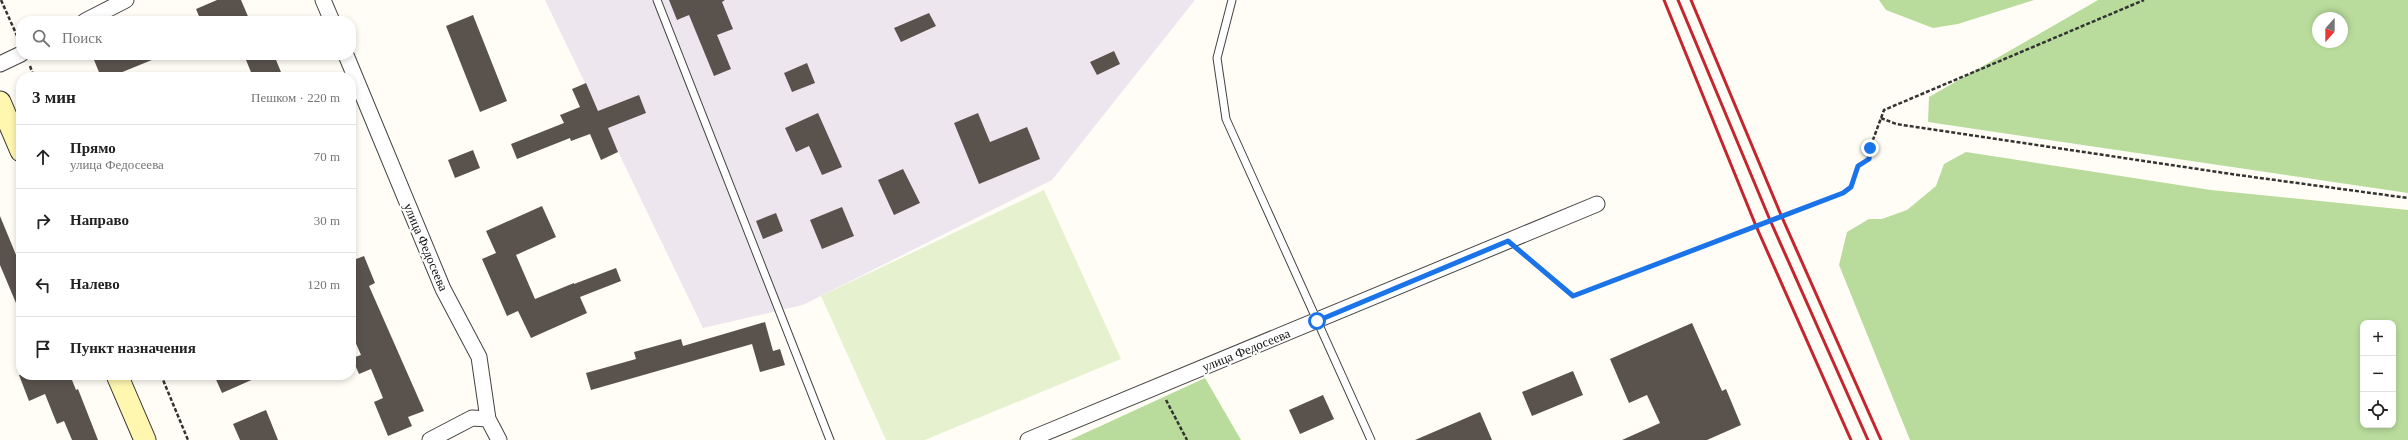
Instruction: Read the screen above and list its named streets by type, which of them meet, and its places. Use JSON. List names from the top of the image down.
{
  "streets": {
    "street": ["улица Федосеева"]
  },
  "north": "bottom",
  "page": {
    "search": "Поиск",
    "heading": ["3 мин", "Пешком · 220 m"],
    "list": [
      ["Прямо", "улица Федосеева", "70 m"],
      ["Направо", "30 m"],
      ["Налево", "120 m"],
      "Пункт назначения"
    ],
    "map_buttons": ["+", "−"]
  }
}
